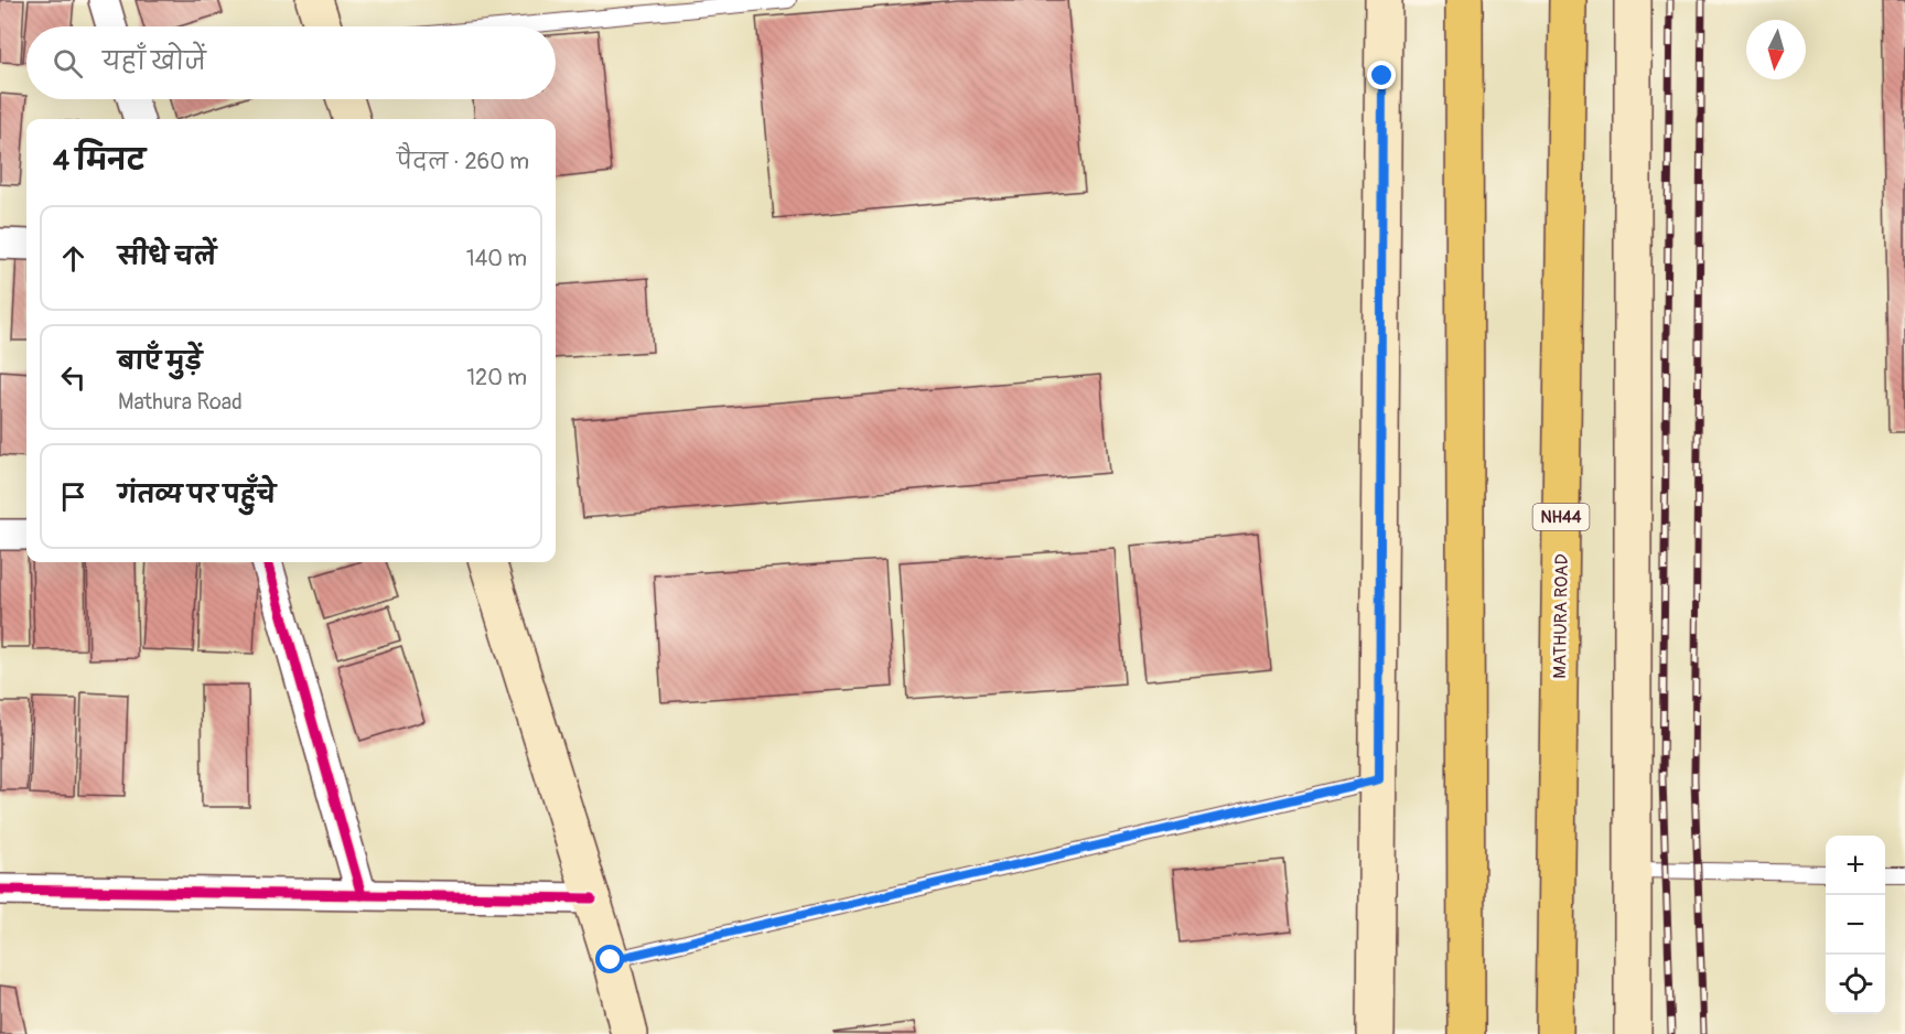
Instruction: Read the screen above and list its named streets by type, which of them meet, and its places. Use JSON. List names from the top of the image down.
{
  "streets": {
    "highway": ["NH44", "MATHURA ROAD"]
  },
  "north": "bottom",
  "page": {
    "search": "यहाँ खोजें",
    "heading": ["4 मिनट", "पैदल · 260 m"],
    "list": [
      ["सीधे चलें", "140 m"],
      ["बाएँ मुड़ें", "Mathura Road", "120 m"],
      "गंतव्य पर पहुँचे"
    ],
    "map_buttons": ["+", "−"]
  }
}
